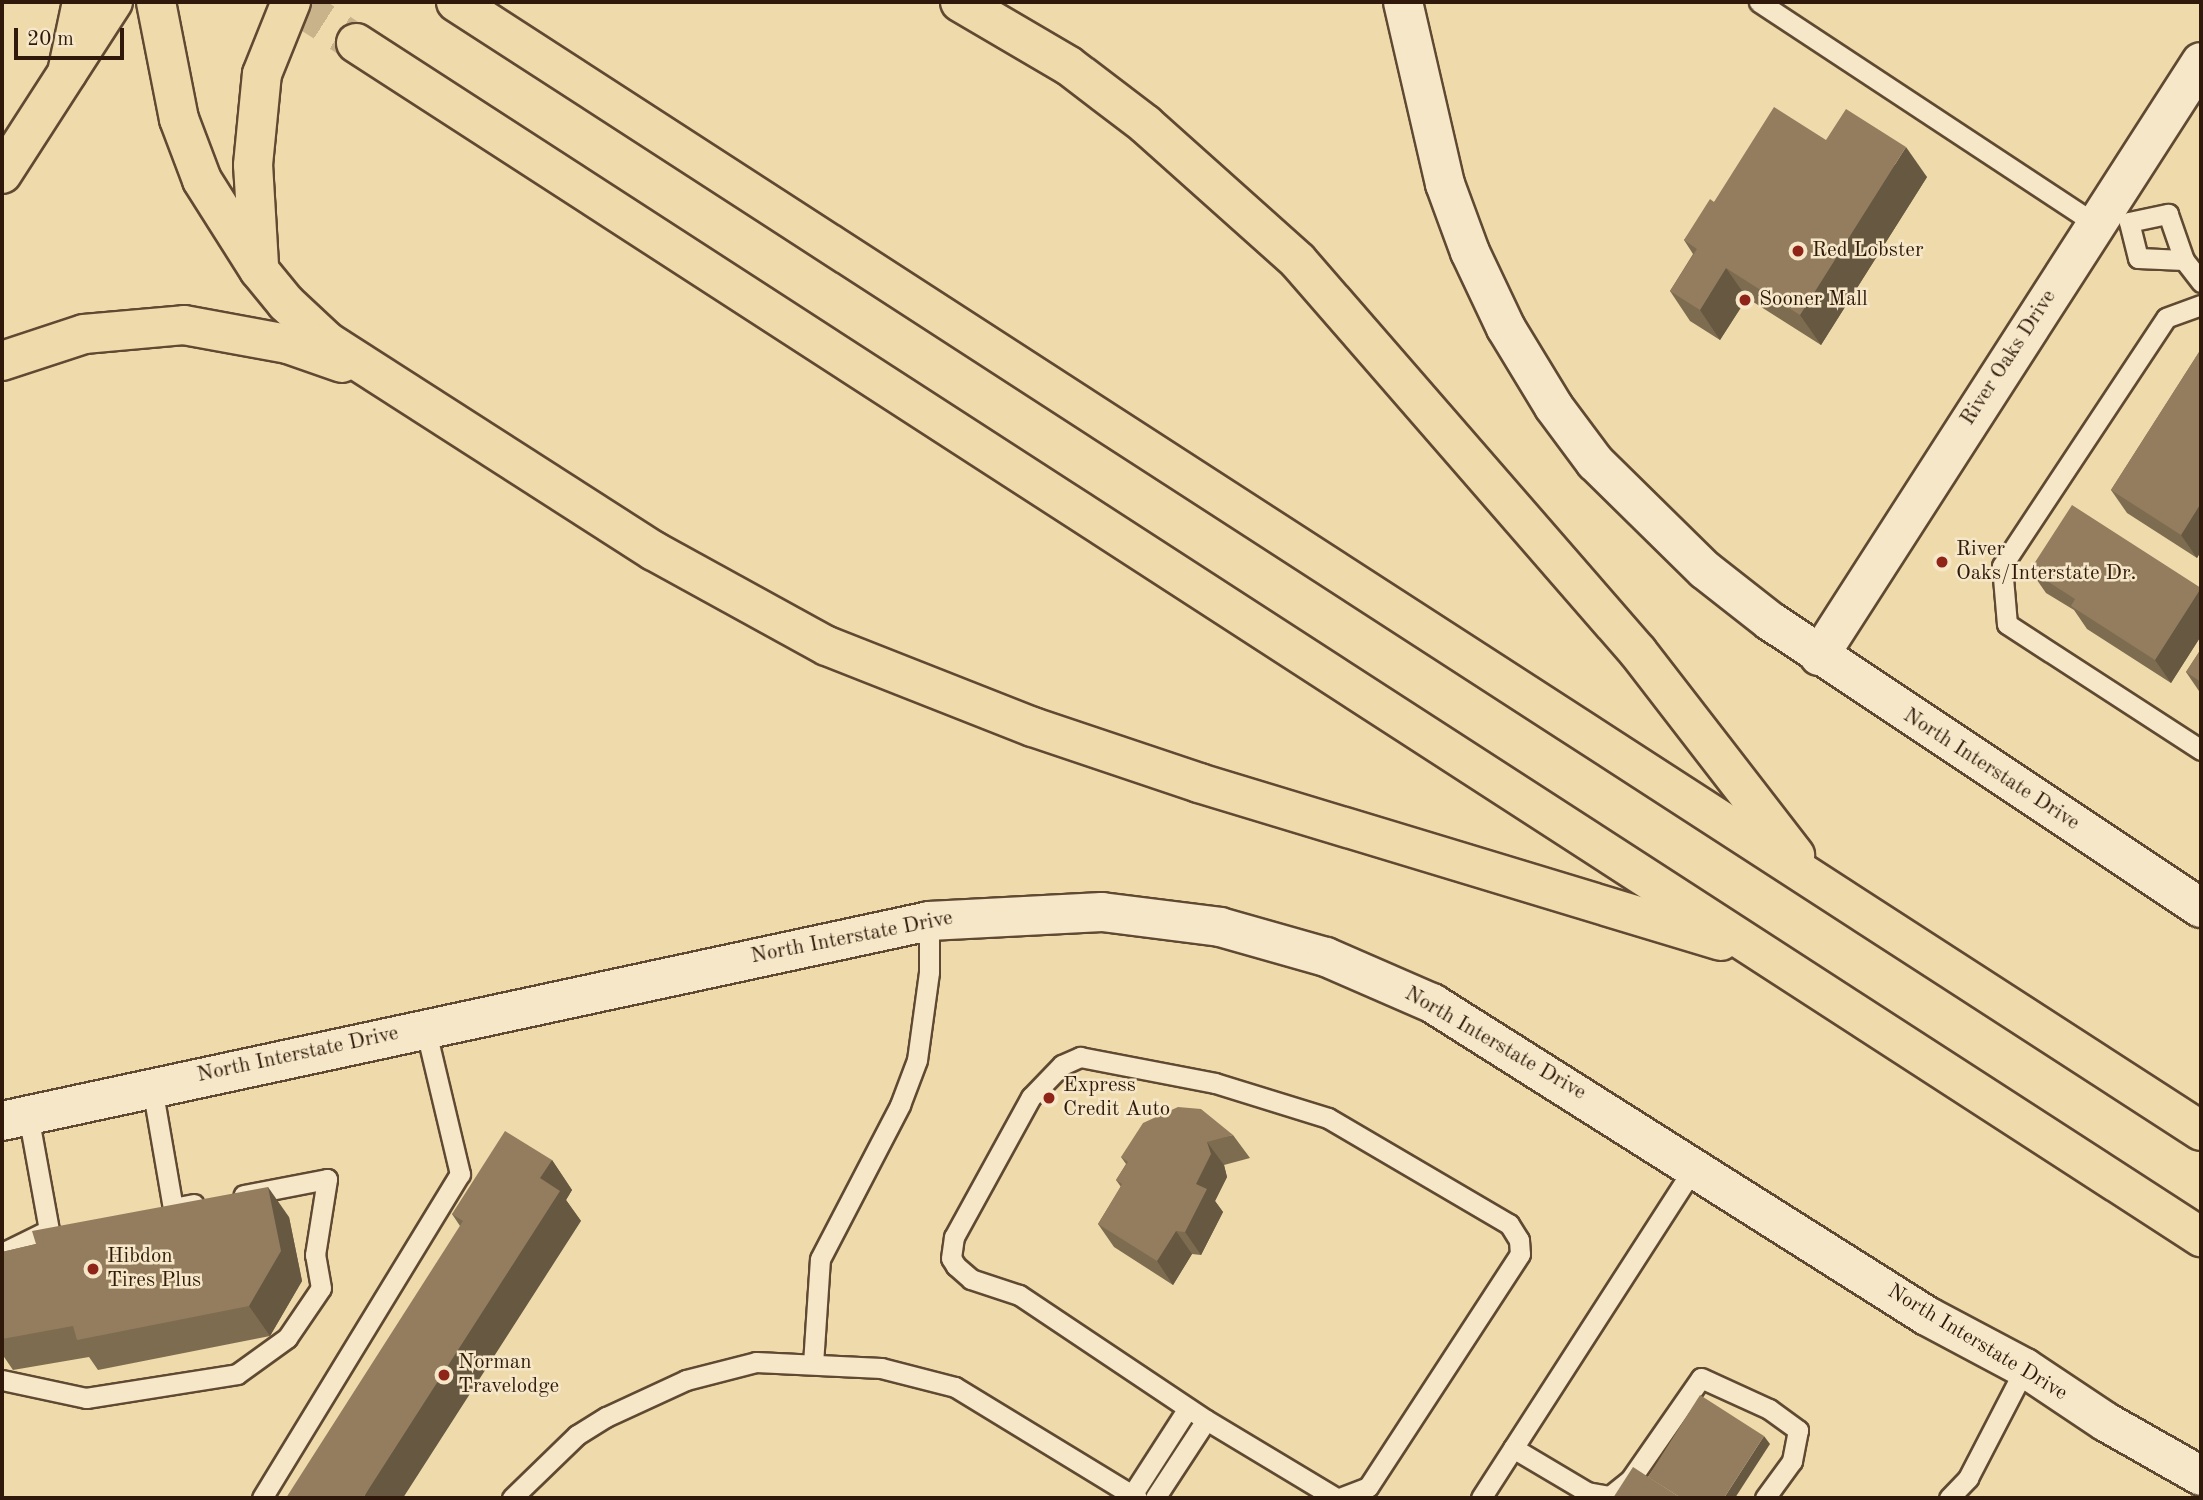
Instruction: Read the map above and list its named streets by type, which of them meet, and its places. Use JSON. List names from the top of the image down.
{
  "streets": {
    "main road": ["River Oaks Drive", "North Interstate Drive"]
  },
  "crossings": [
    ["River Oaks Drive", "North Interstate Drive"]
  ],
  "places": [
    "Red Lobster",
    "Sooner Mall",
    "River Oaks/Interstate Dr.",
    "Express Credit Auto",
    "Hibdon Tires Plus",
    "Norman Travelodge"
  ],
  "scale_bar": "20 m"
}
